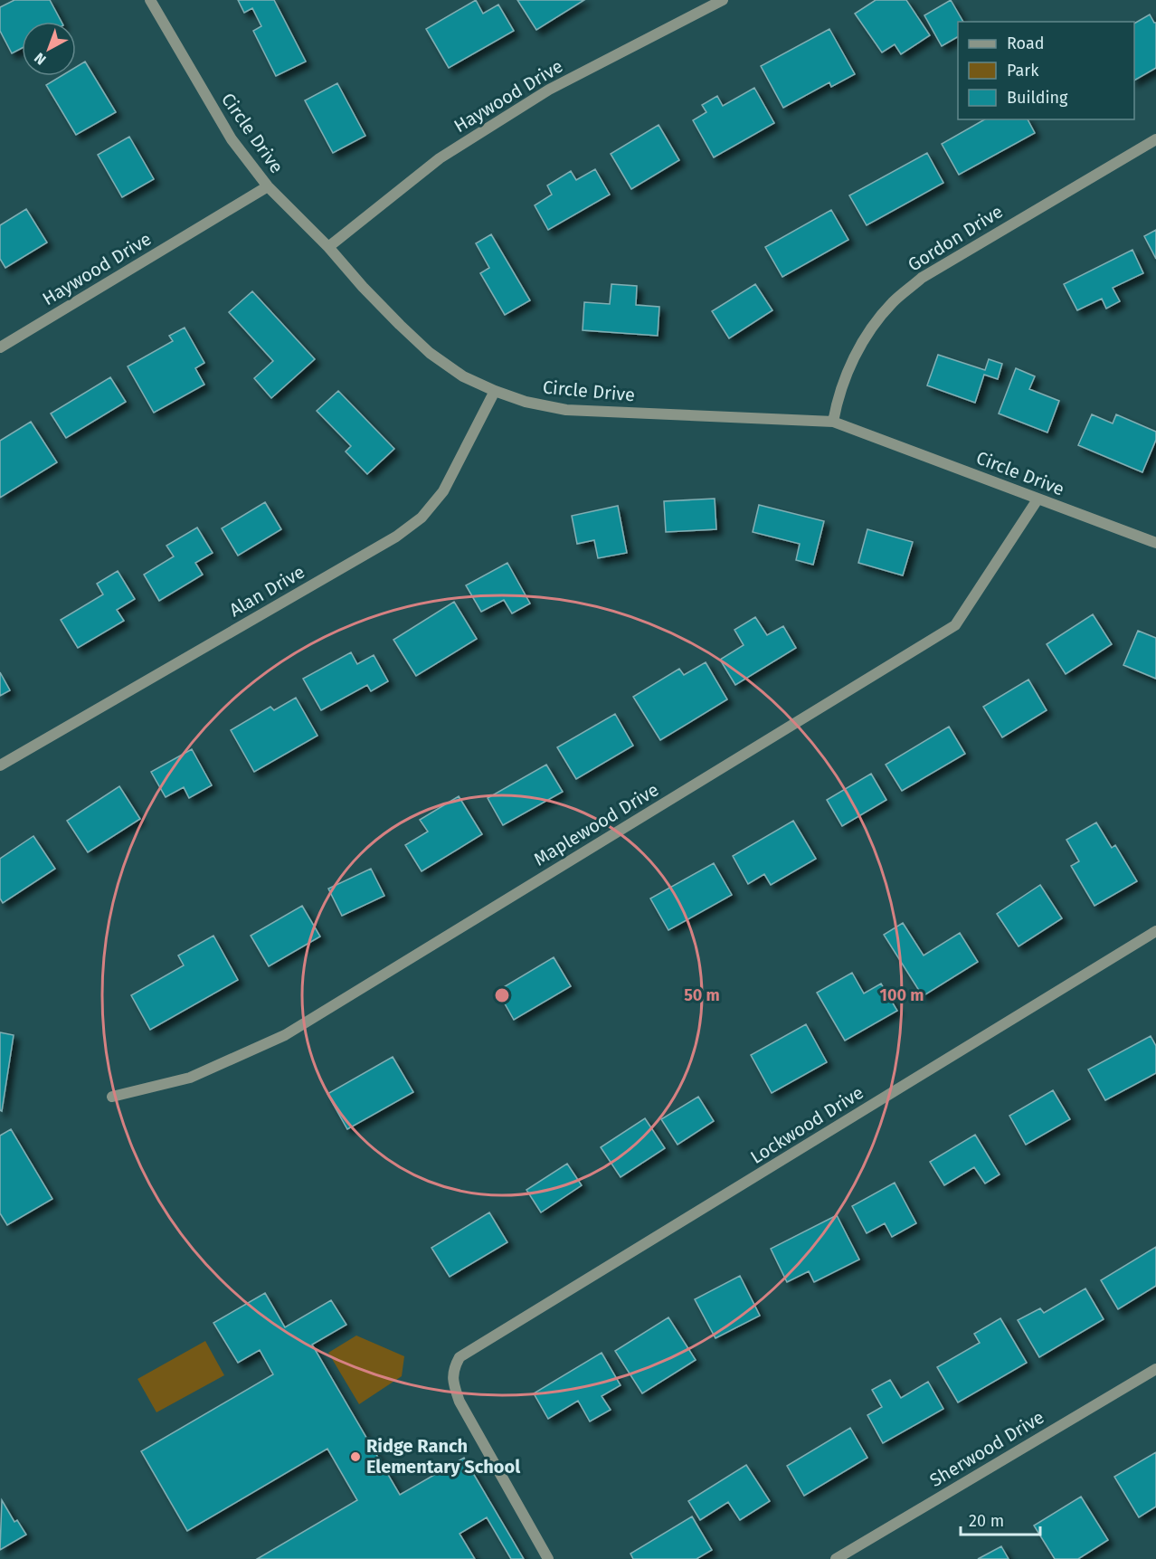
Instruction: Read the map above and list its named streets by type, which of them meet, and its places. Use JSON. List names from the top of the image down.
{
  "streets": {
    "street": [
      "Haywood Drive",
      "Circle Drive",
      "Gordon Drive",
      "Alan Drive",
      "Maplewood Drive",
      "Lockwood Drive",
      "Sherwood Drive"
    ]
  },
  "crossings": [
    ["Haywood Drive", "Circle Drive"],
    ["Circle Drive", "Gordon Drive"],
    ["Circle Drive", "Alan Drive"],
    ["Circle Drive", "Maplewood Drive"]
  ],
  "places": ["Ridge Ranch Elementary School"],
  "legend": ["Road", "Park", "Building"],
  "scale_bar": "20 m",
  "north": "bottom left",
  "rings": ["50 m", "100 m"]
}
